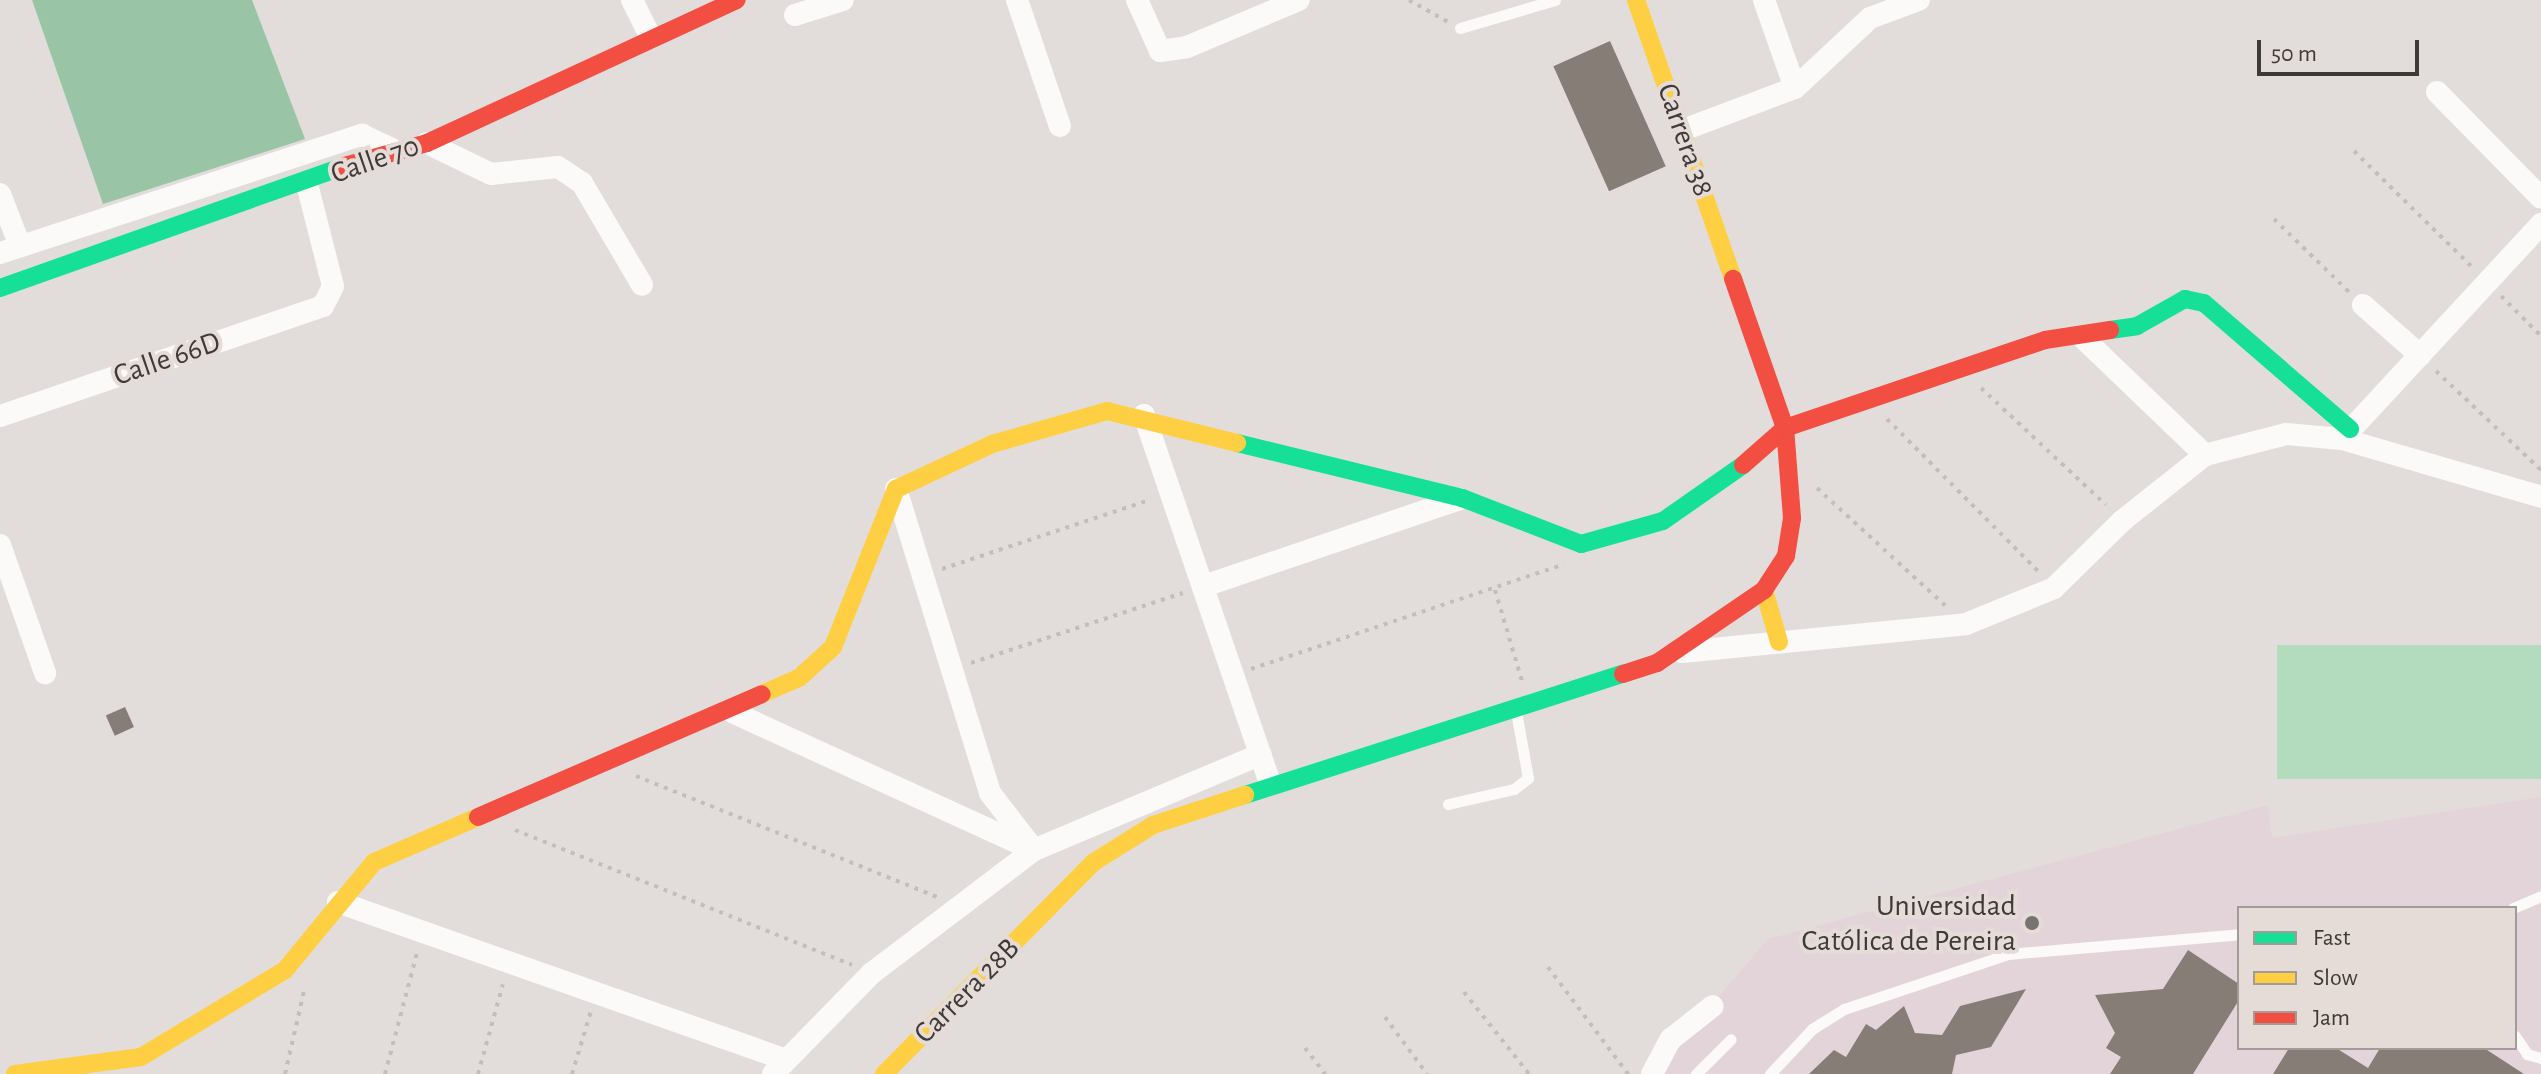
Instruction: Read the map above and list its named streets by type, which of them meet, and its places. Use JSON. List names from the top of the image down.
{
  "streets": {
    "street": [
      "Carrera 38",
      "Calle 70",
      "Calle 66D",
      "Carrera 28B"
    ]
  },
  "crossings": [
    ["Carrera 38", "Carrera 28B"],
    ["Calle 70", "Calle 66D"]
  ],
  "places": ["Universidad Católica de Pereira"],
  "legend": ["Fast", "Slow", "Jam"],
  "scale_bar": "50 m"
}
